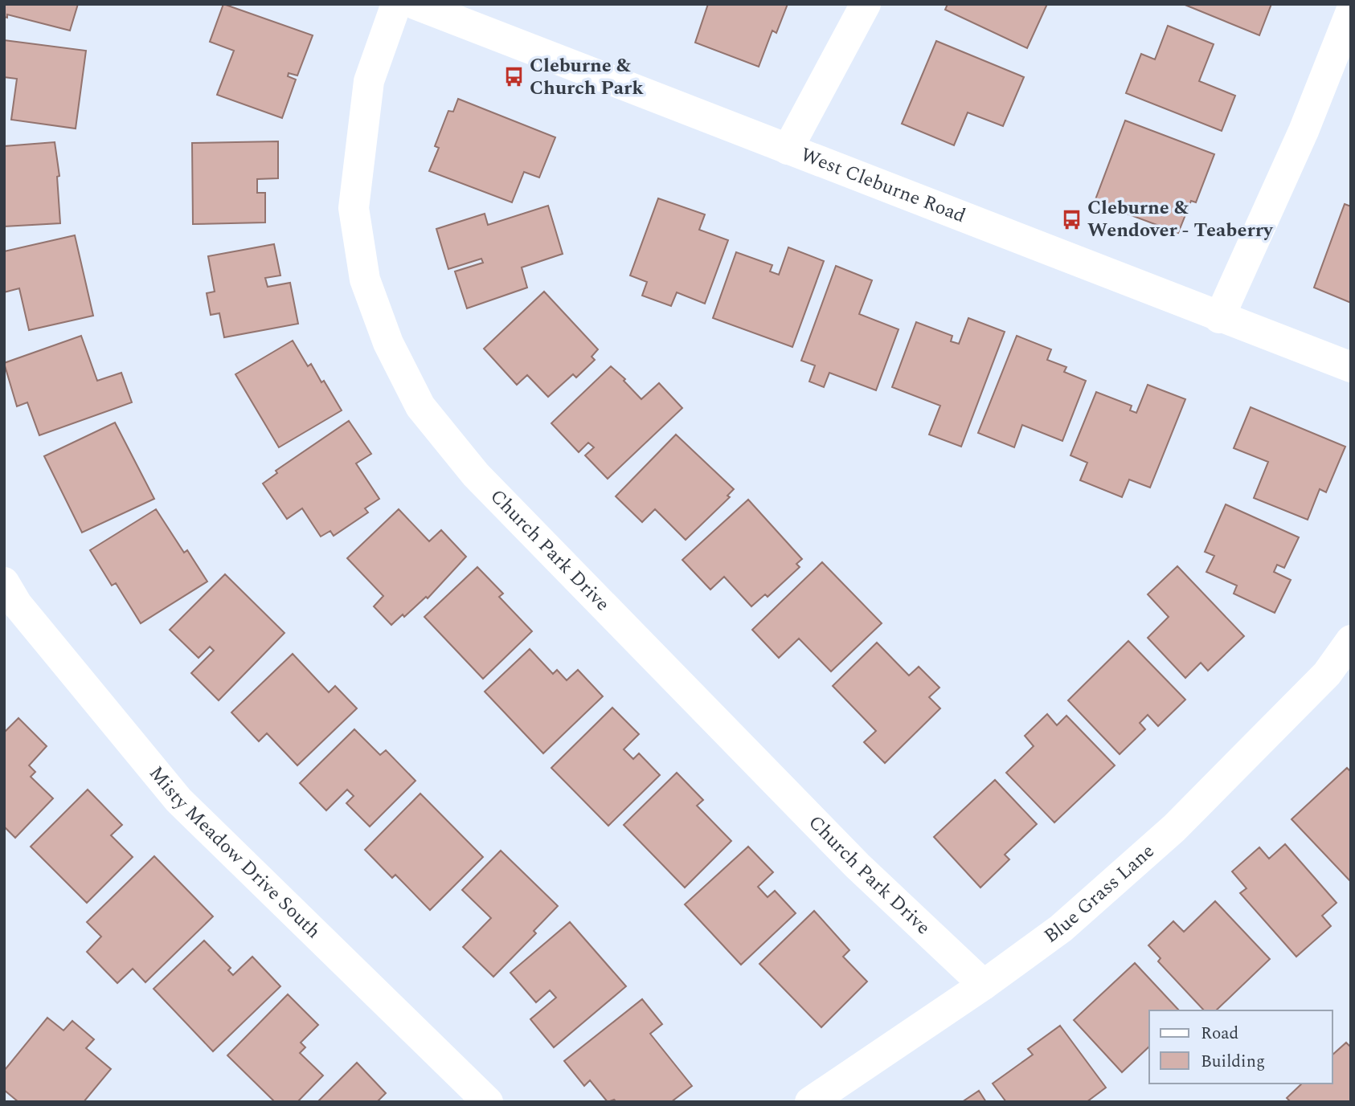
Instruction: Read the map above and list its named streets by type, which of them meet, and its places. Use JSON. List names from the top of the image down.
{
  "streets": {
    "street": [
      "West Cleburne Road",
      "Church Park Drive",
      "Misty Meadow Drive South",
      "Blue Grass Lane"
    ]
  },
  "crossings": [
    ["Church Park Drive", "Blue Grass Lane"]
  ],
  "places": {
    "bus stop": ["Cleburne & Church Park", "Cleburne & Wendover - Teaberry"]
  },
  "legend": ["Road", "Building"]
}
